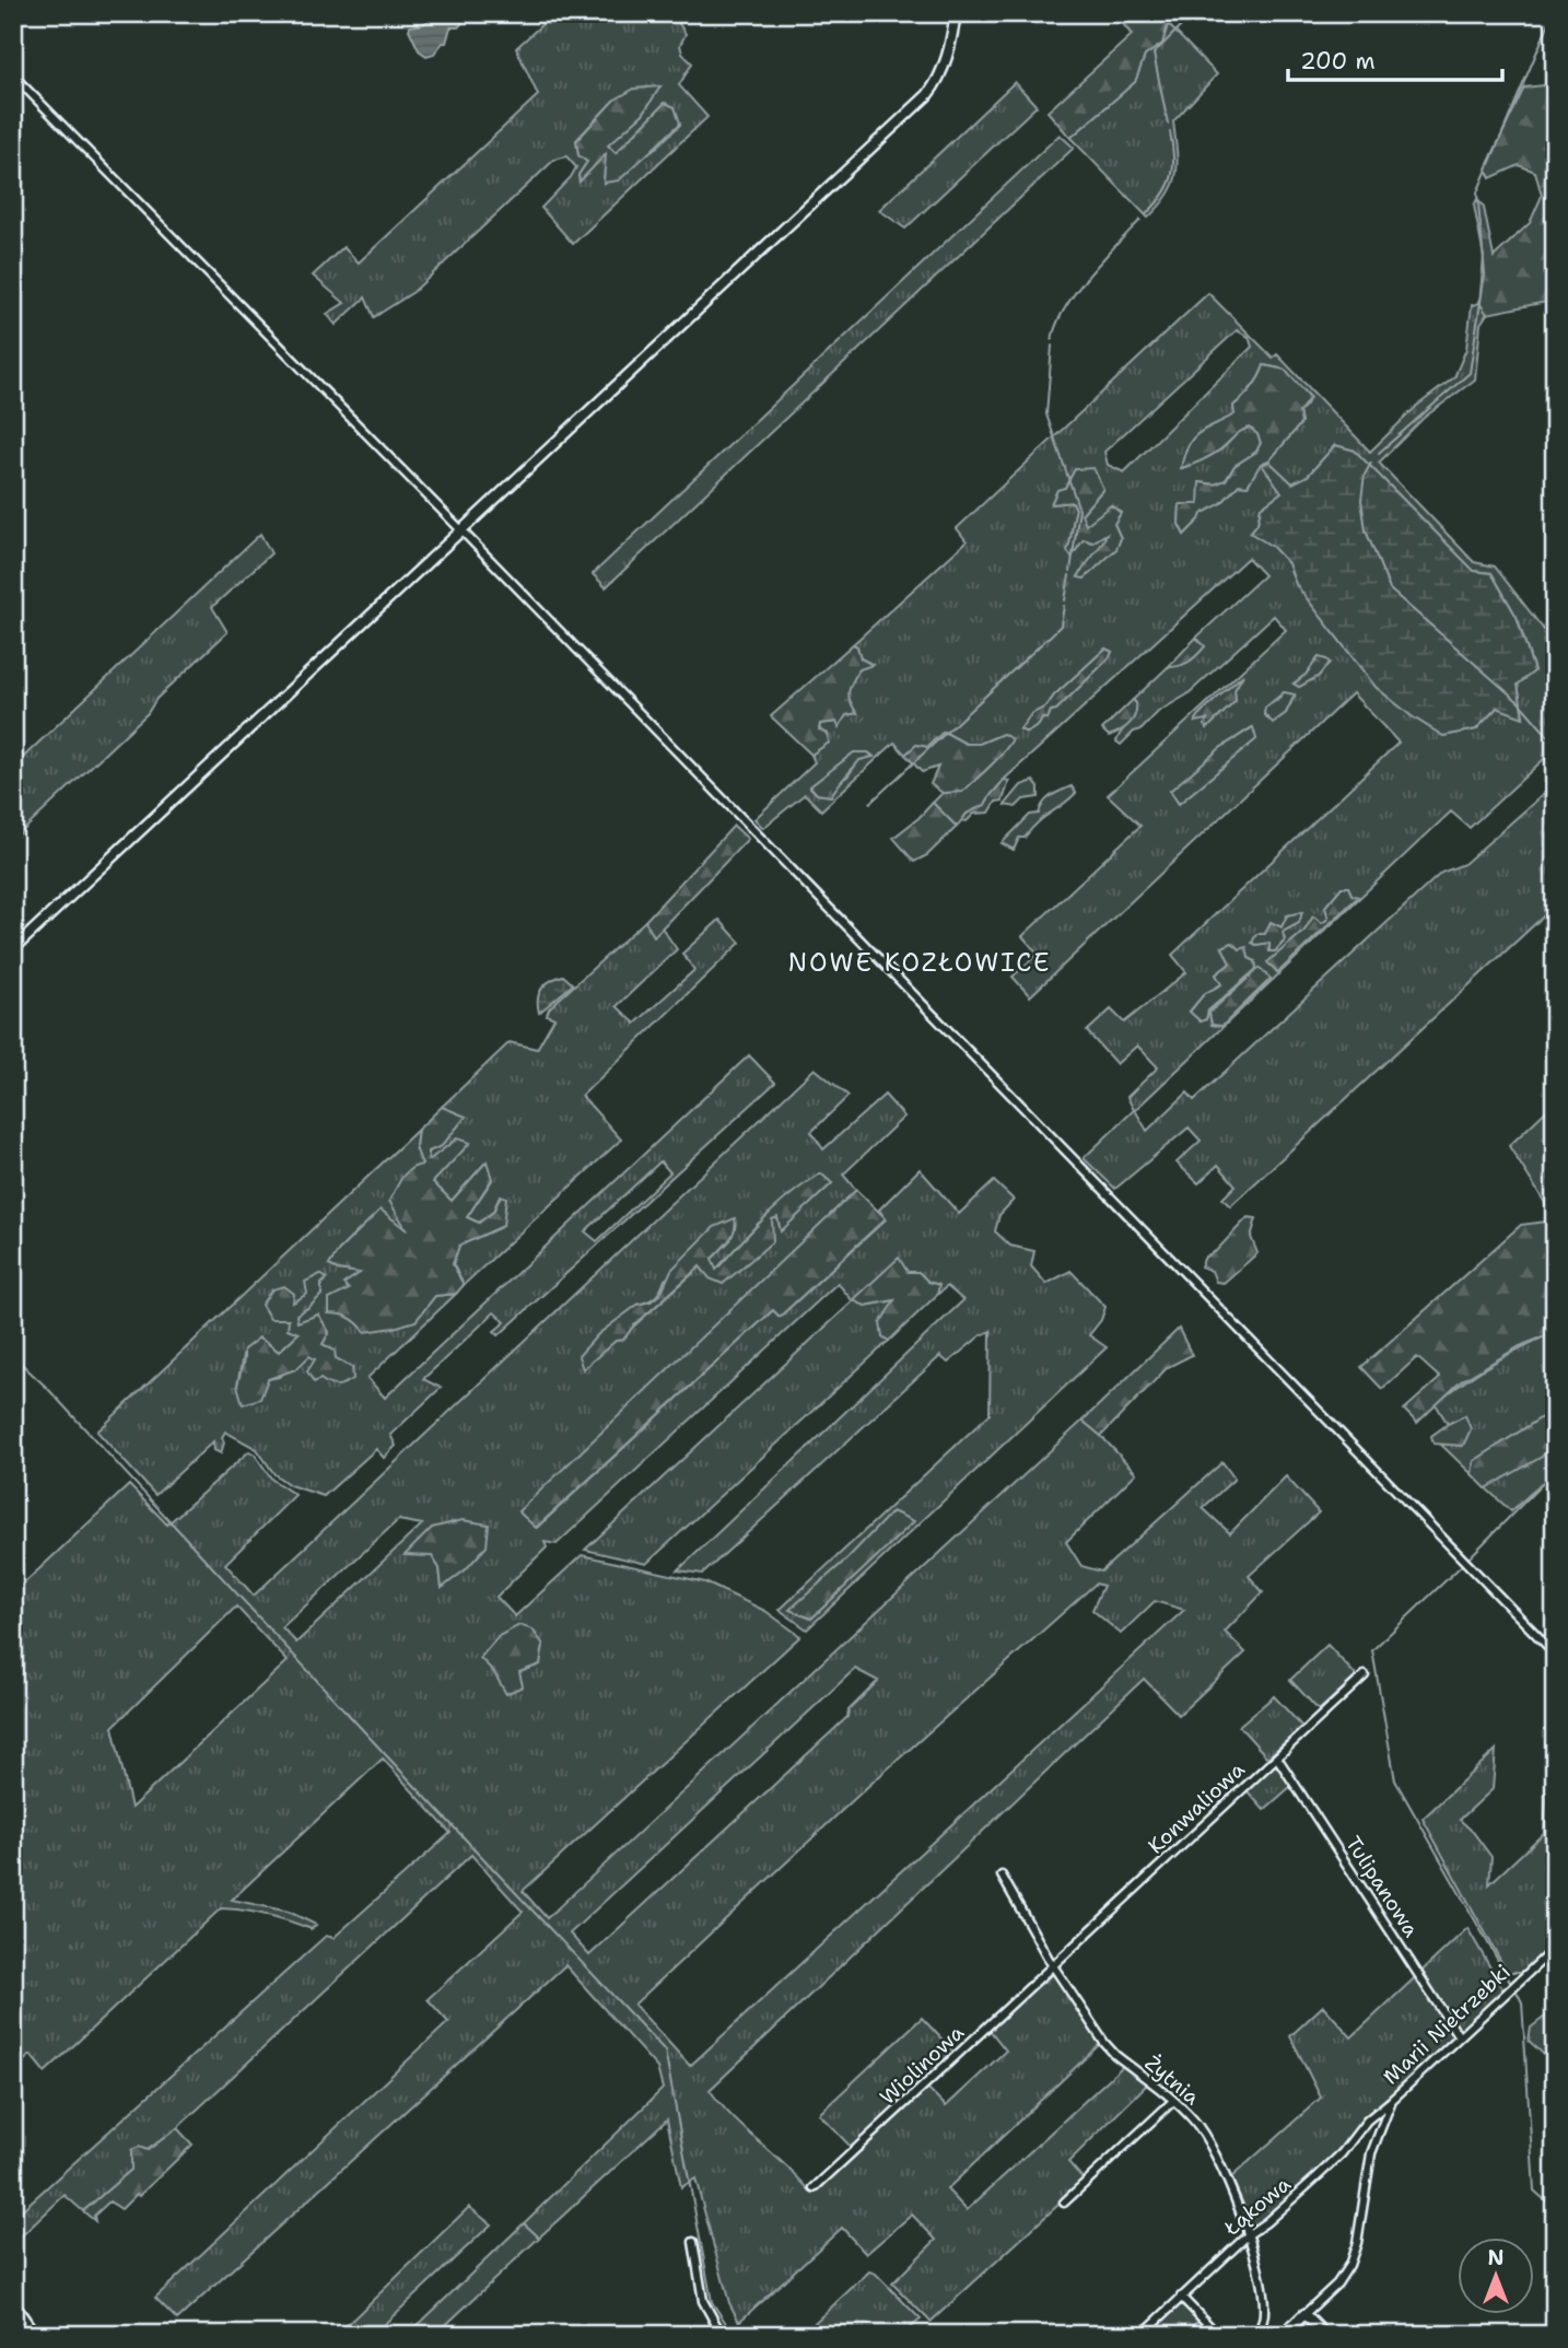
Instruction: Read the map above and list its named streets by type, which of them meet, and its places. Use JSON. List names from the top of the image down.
{
  "streets": {
    "street": [
      "Konwaliowa",
      "Tulipanowa",
      "Marii Nietrzebki",
      "Wiolinowa",
      "Żytnia",
      "Łąkowa"
    ]
  },
  "crossings": [
    ["Konwaliowa", "Tulipanowa"],
    ["Konwaliowa", "Wiolinowa"],
    ["Konwaliowa", "Żytnia"],
    ["Tulipanowa", "Marii Nietrzebki"],
    ["Marii Nietrzebki", "Łąkowa"],
    ["Wiolinowa", "Żytnia"],
    ["Żytnia", "Łąkowa"]
  ],
  "districts": ["NOWE KOZŁOWICE"],
  "scale_bar": "200 m",
  "north": "top"
}
